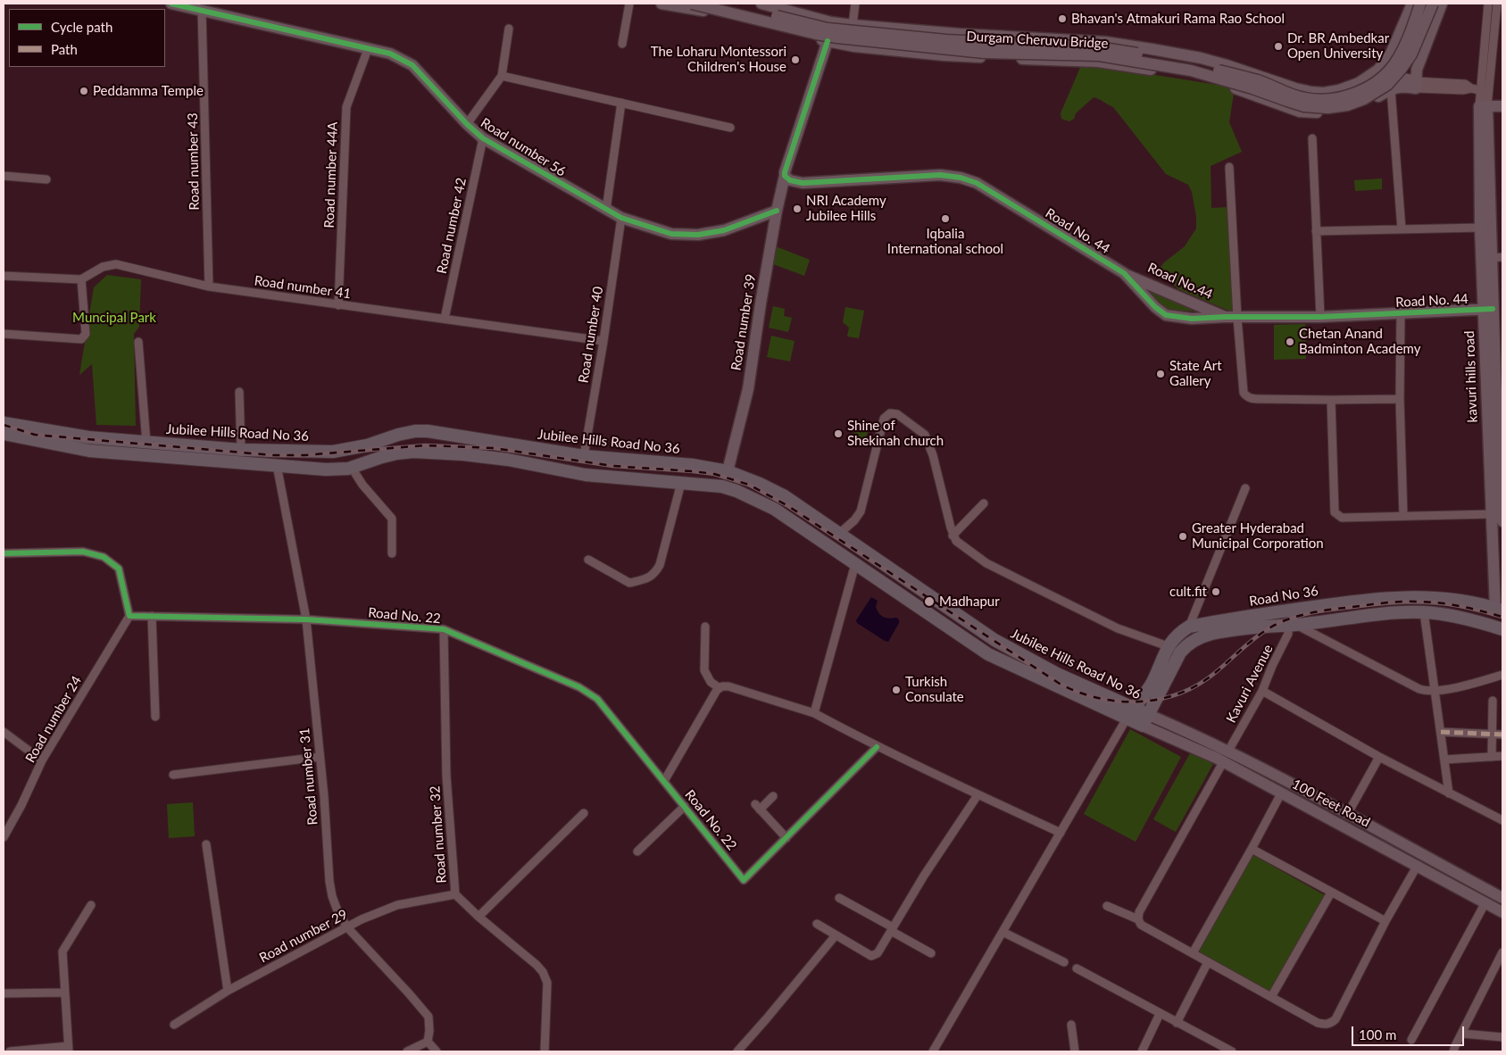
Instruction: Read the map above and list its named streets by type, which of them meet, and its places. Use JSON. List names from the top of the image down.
{
  "streets": {
    "main road": [
      "Durgam Cheruvu Bridge",
      "Road number 56",
      "Road No. 44",
      "Road No.44",
      "Road number 39",
      "kavuri hills road",
      "Jubilee Hills Road No 36",
      "Road No 36",
      "100 Feet Road"
    ],
    "street": [
      "Road number 43",
      "Road number 44A",
      "Road number 42",
      "Road number 41",
      "Road number 40",
      "Road No. 22",
      "Kavuri Avenue",
      "Road number 24",
      "Road number 31",
      "Road number 32",
      "Road number 29"
    ]
  },
  "crossings": [
    ["Road number 56", "Road number 43"],
    ["Road number 56", "Road number 44A"],
    ["Road number 56", "Road number 42"],
    ["Road number 56", "Road number 39"],
    ["Road number 56", "Road number 40"],
    ["Road number 43", "Road number 41"],
    ["Road number 44A", "Road number 41"],
    ["Road number 42", "Road number 41"],
    ["Road No. 44", "Road No.44"],
    ["Road No. 44", "Road number 39"],
    ["Road No. 44", "kavuri hills road"],
    ["Road number 41", "Road number 40"],
    ["Road number 39", "Jubilee Hills Road No 36"],
    ["Road number 40", "Jubilee Hills Road No 36"],
    ["kavuri hills road", "Road No 36"],
    ["Jubilee Hills Road No 36", "Road No 36"],
    ["Jubilee Hills Road No 36", "Road number 31"],
    ["Jubilee Hills Road No 36", "100 Feet Road"],
    ["Road No 36", "Kavuri Avenue"],
    ["Road No 36", "100 Feet Road"],
    ["Road No. 22", "Road number 24"],
    ["Road No. 22", "Road number 31"],
    ["Road No. 22", "Road number 32"],
    ["Kavuri Avenue", "100 Feet Road"],
    ["Road number 31", "Road number 29"],
    ["Road number 32", "Road number 29"]
  ],
  "parks": ["Muncipal Park"],
  "places": [
    "Bhavan's Atmakuri Rama Rao School",
    "Dr. BR Ambedkar Open University",
    "The Loharu Montessori Children's House",
    "Peddamma Temple",
    "NRI Academy Jubilee Hills",
    "Iqbalia International school",
    "Chetan Anand Badminton Academy",
    "State Art Gallery",
    "Shine of Shekinah church",
    "Greater Hyderabad Municipal Corporation",
    "cult.fit",
    "Madhapur",
    "Turkish Consulate"
  ],
  "legend": ["Cycle path", "Path"],
  "scale_bar": "100 m"
}
